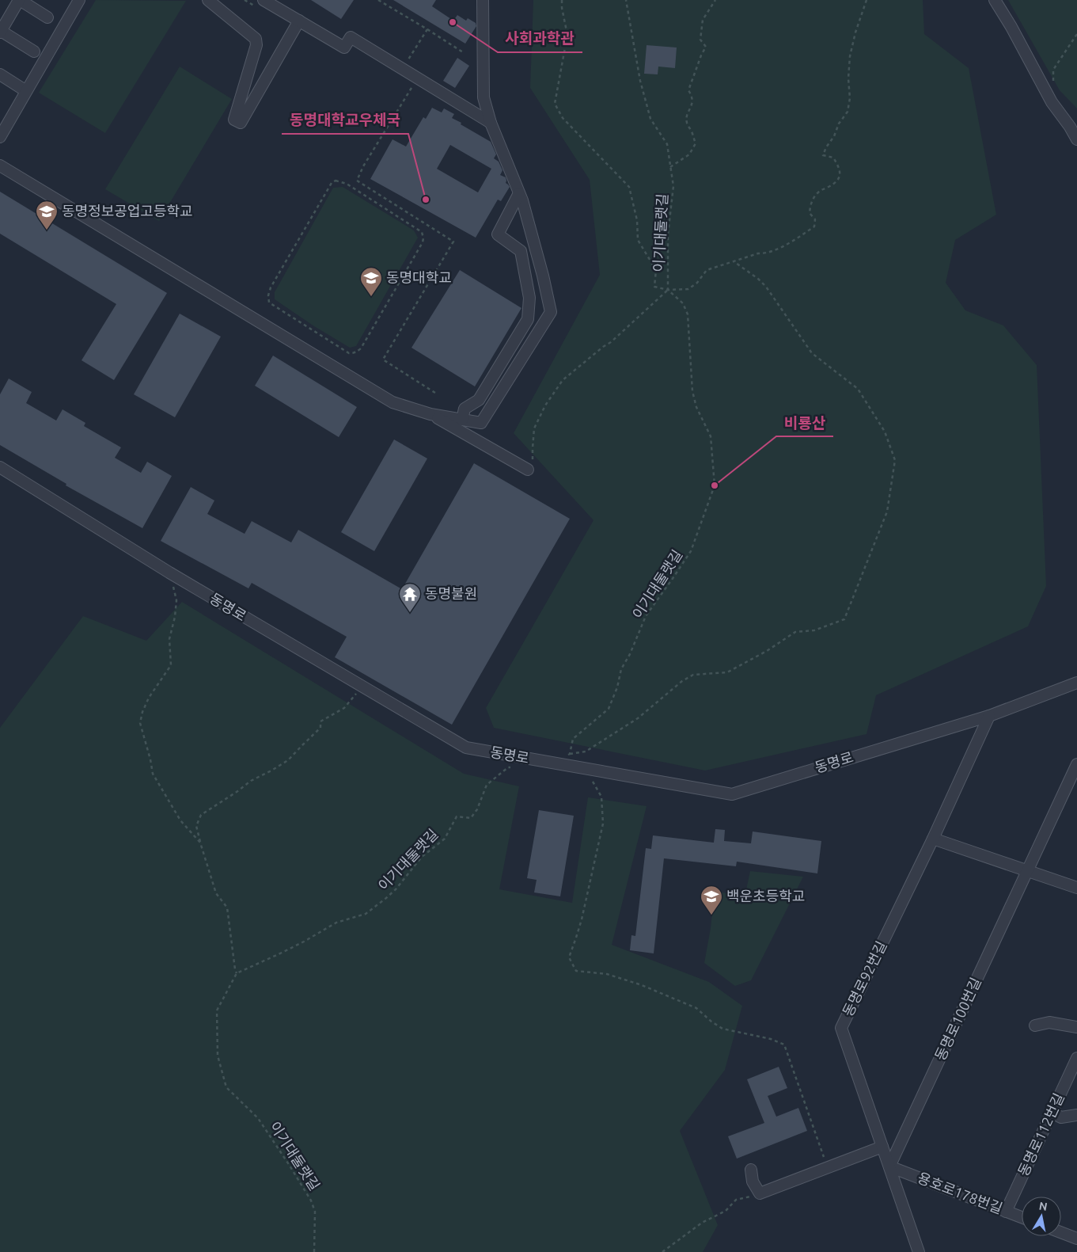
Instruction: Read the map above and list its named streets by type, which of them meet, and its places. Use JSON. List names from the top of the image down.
{
  "streets": {
    "street": [
      "동명로",
      "동명로92번길",
      "동명로100번길",
      "동명로112번길",
      "용호로178번길"
    ],
    "path": ["이기대둘랫길"]
  },
  "crossings": [
    ["동명로", "동명로92번길"],
    ["동명로92번길", "동명로100번길"],
    ["동명로92번길", "용호로178번길"],
    ["동명로100번길", "용호로178번길"],
    ["동명로112번길", "용호로178번길"]
  ],
  "places": {
    "other": ["사회과학관", "동명대학교우체국", "비룡산"],
    "school or university": ["동명정보공업고등학교", "동명대학교", "백운초등학교"],
    "temple": ["동명불원"]
  },
  "north": "top"
}
